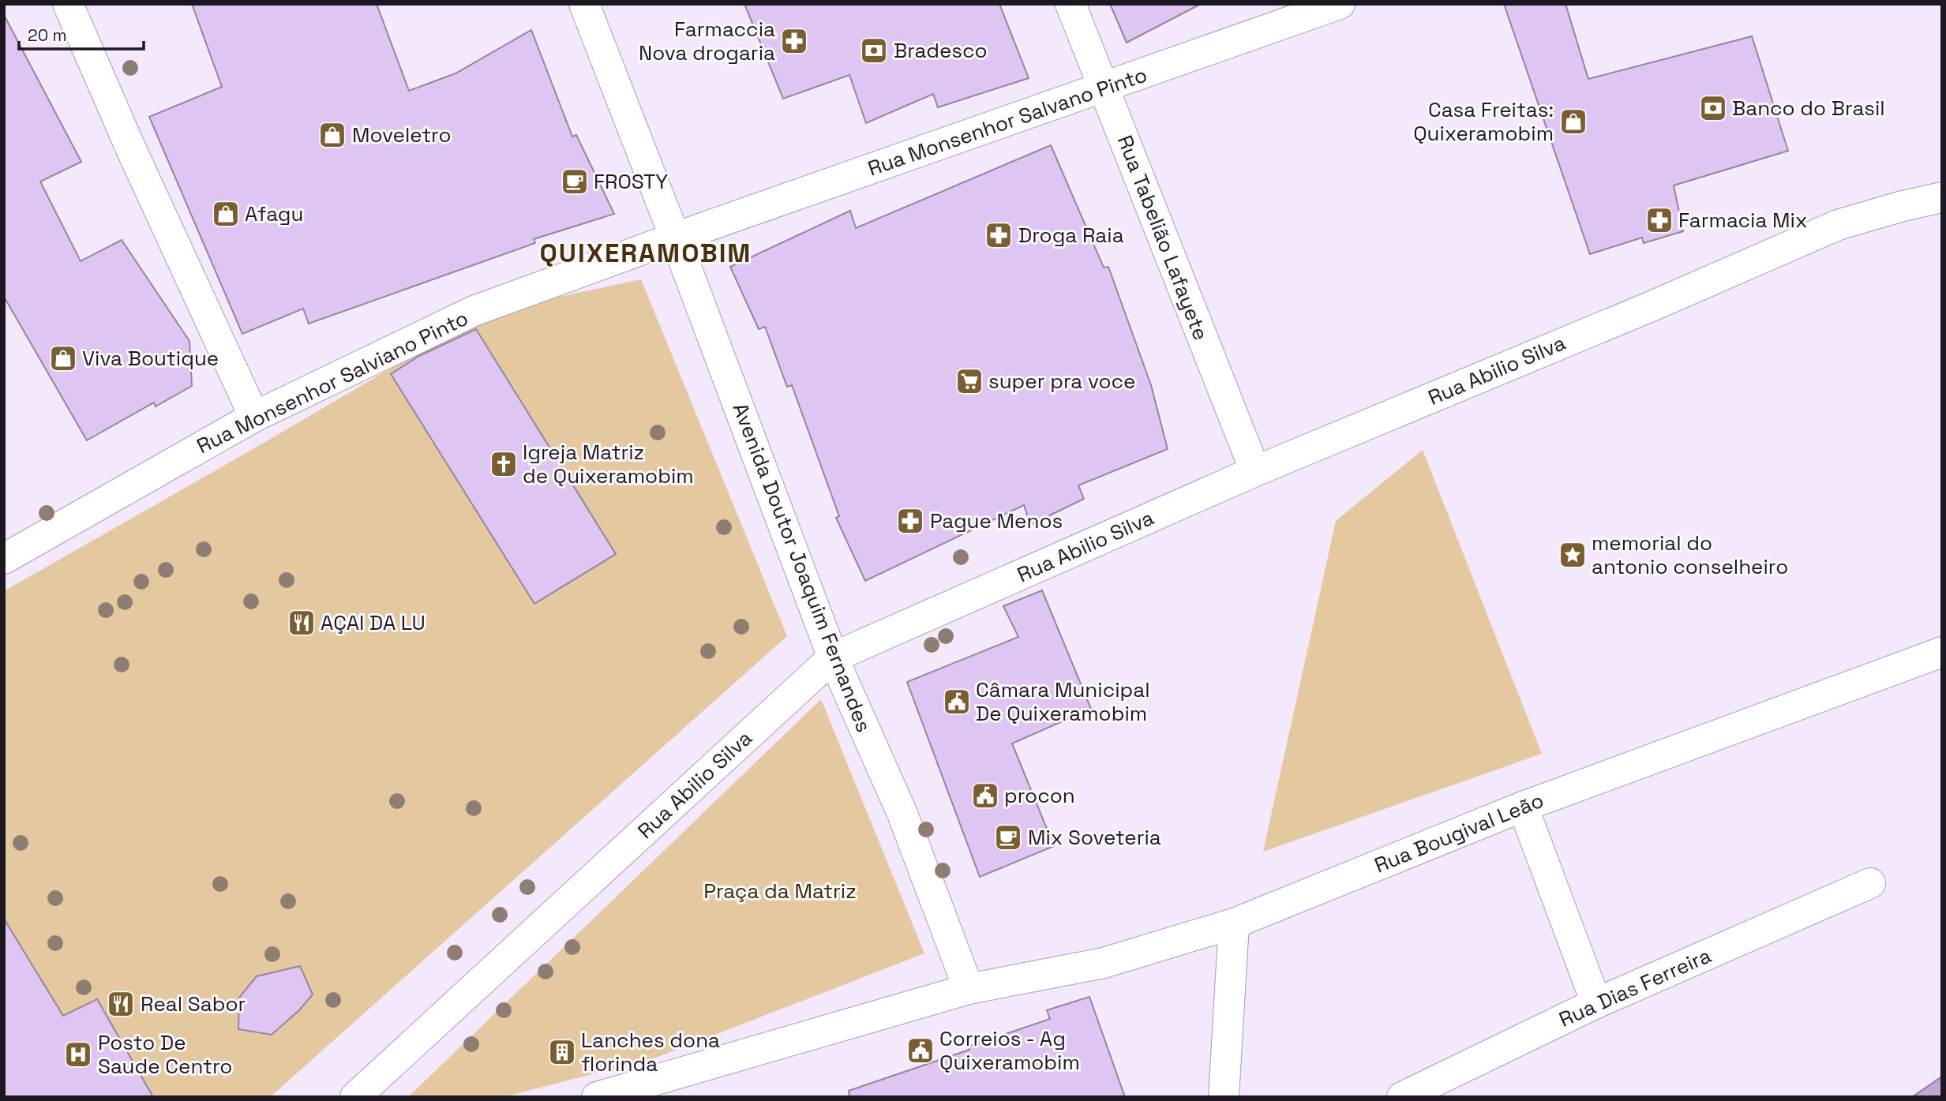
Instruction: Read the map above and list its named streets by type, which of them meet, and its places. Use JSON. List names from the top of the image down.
{
  "streets": {
    "street": [
      "Rua Monsenhor Salvano Pinto",
      "Rua Tabelião Lafayete",
      "Rua Abilio Silva",
      "Rua Monsenhor Salviano Pinto",
      "Avenida Doutor Joaquim Fernandes",
      "Rua Bougival Leão",
      "Rua Dias Ferreira"
    ]
  },
  "crossings": [
    ["Rua Monsenhor Salvano Pinto", "Rua Tabelião Lafayete"],
    ["Rua Monsenhor Salvano Pinto", "Rua Monsenhor Salviano Pinto"],
    ["Rua Monsenhor Salvano Pinto", "Avenida Doutor Joaquim Fernandes"],
    ["Rua Tabelião Lafayete", "Rua Abilio Silva"],
    ["Rua Abilio Silva", "Avenida Doutor Joaquim Fernandes"],
    ["Rua Monsenhor Salviano Pinto", "Avenida Doutor Joaquim Fernandes"],
    ["Avenida Doutor Joaquim Fernandes", "Rua Bougival Leão"]
  ],
  "districts": ["QUIXERAMOBIM"],
  "parks": ["Praça da Matriz"],
  "places": {
    "pharmacy": [
      "Farmaccia Nova drogaria",
      "Farmacia Mix",
      "Droga Raia",
      "Pague Menos"
    ],
    "bank": ["Bradesco", "Banco do Brasil"],
    "shop": [
      "Casa Freitas: Quixeramobim",
      "Moveletro",
      "Afagu",
      "Viva Boutique"
    ],
    "cafe": ["FROSTY", "Mix Soveteria"],
    "supermarket": ["super pra voce"],
    "church": ["Igreja Matriz de Quixeramobim"],
    "place": ["memorial do antonio conselheiro"],
    "restaurant": ["AÇAI DA LU", "Real Sabor"],
    "public building": ["Câmara Municipal De Quixeramobim", "procon", "Correios - Ag Quixeramobim"],
    "building": ["Lanches dona florinda"],
    "hospital": ["Posto De Saude Centro"]
  },
  "scale_bar": "20 m"
}
